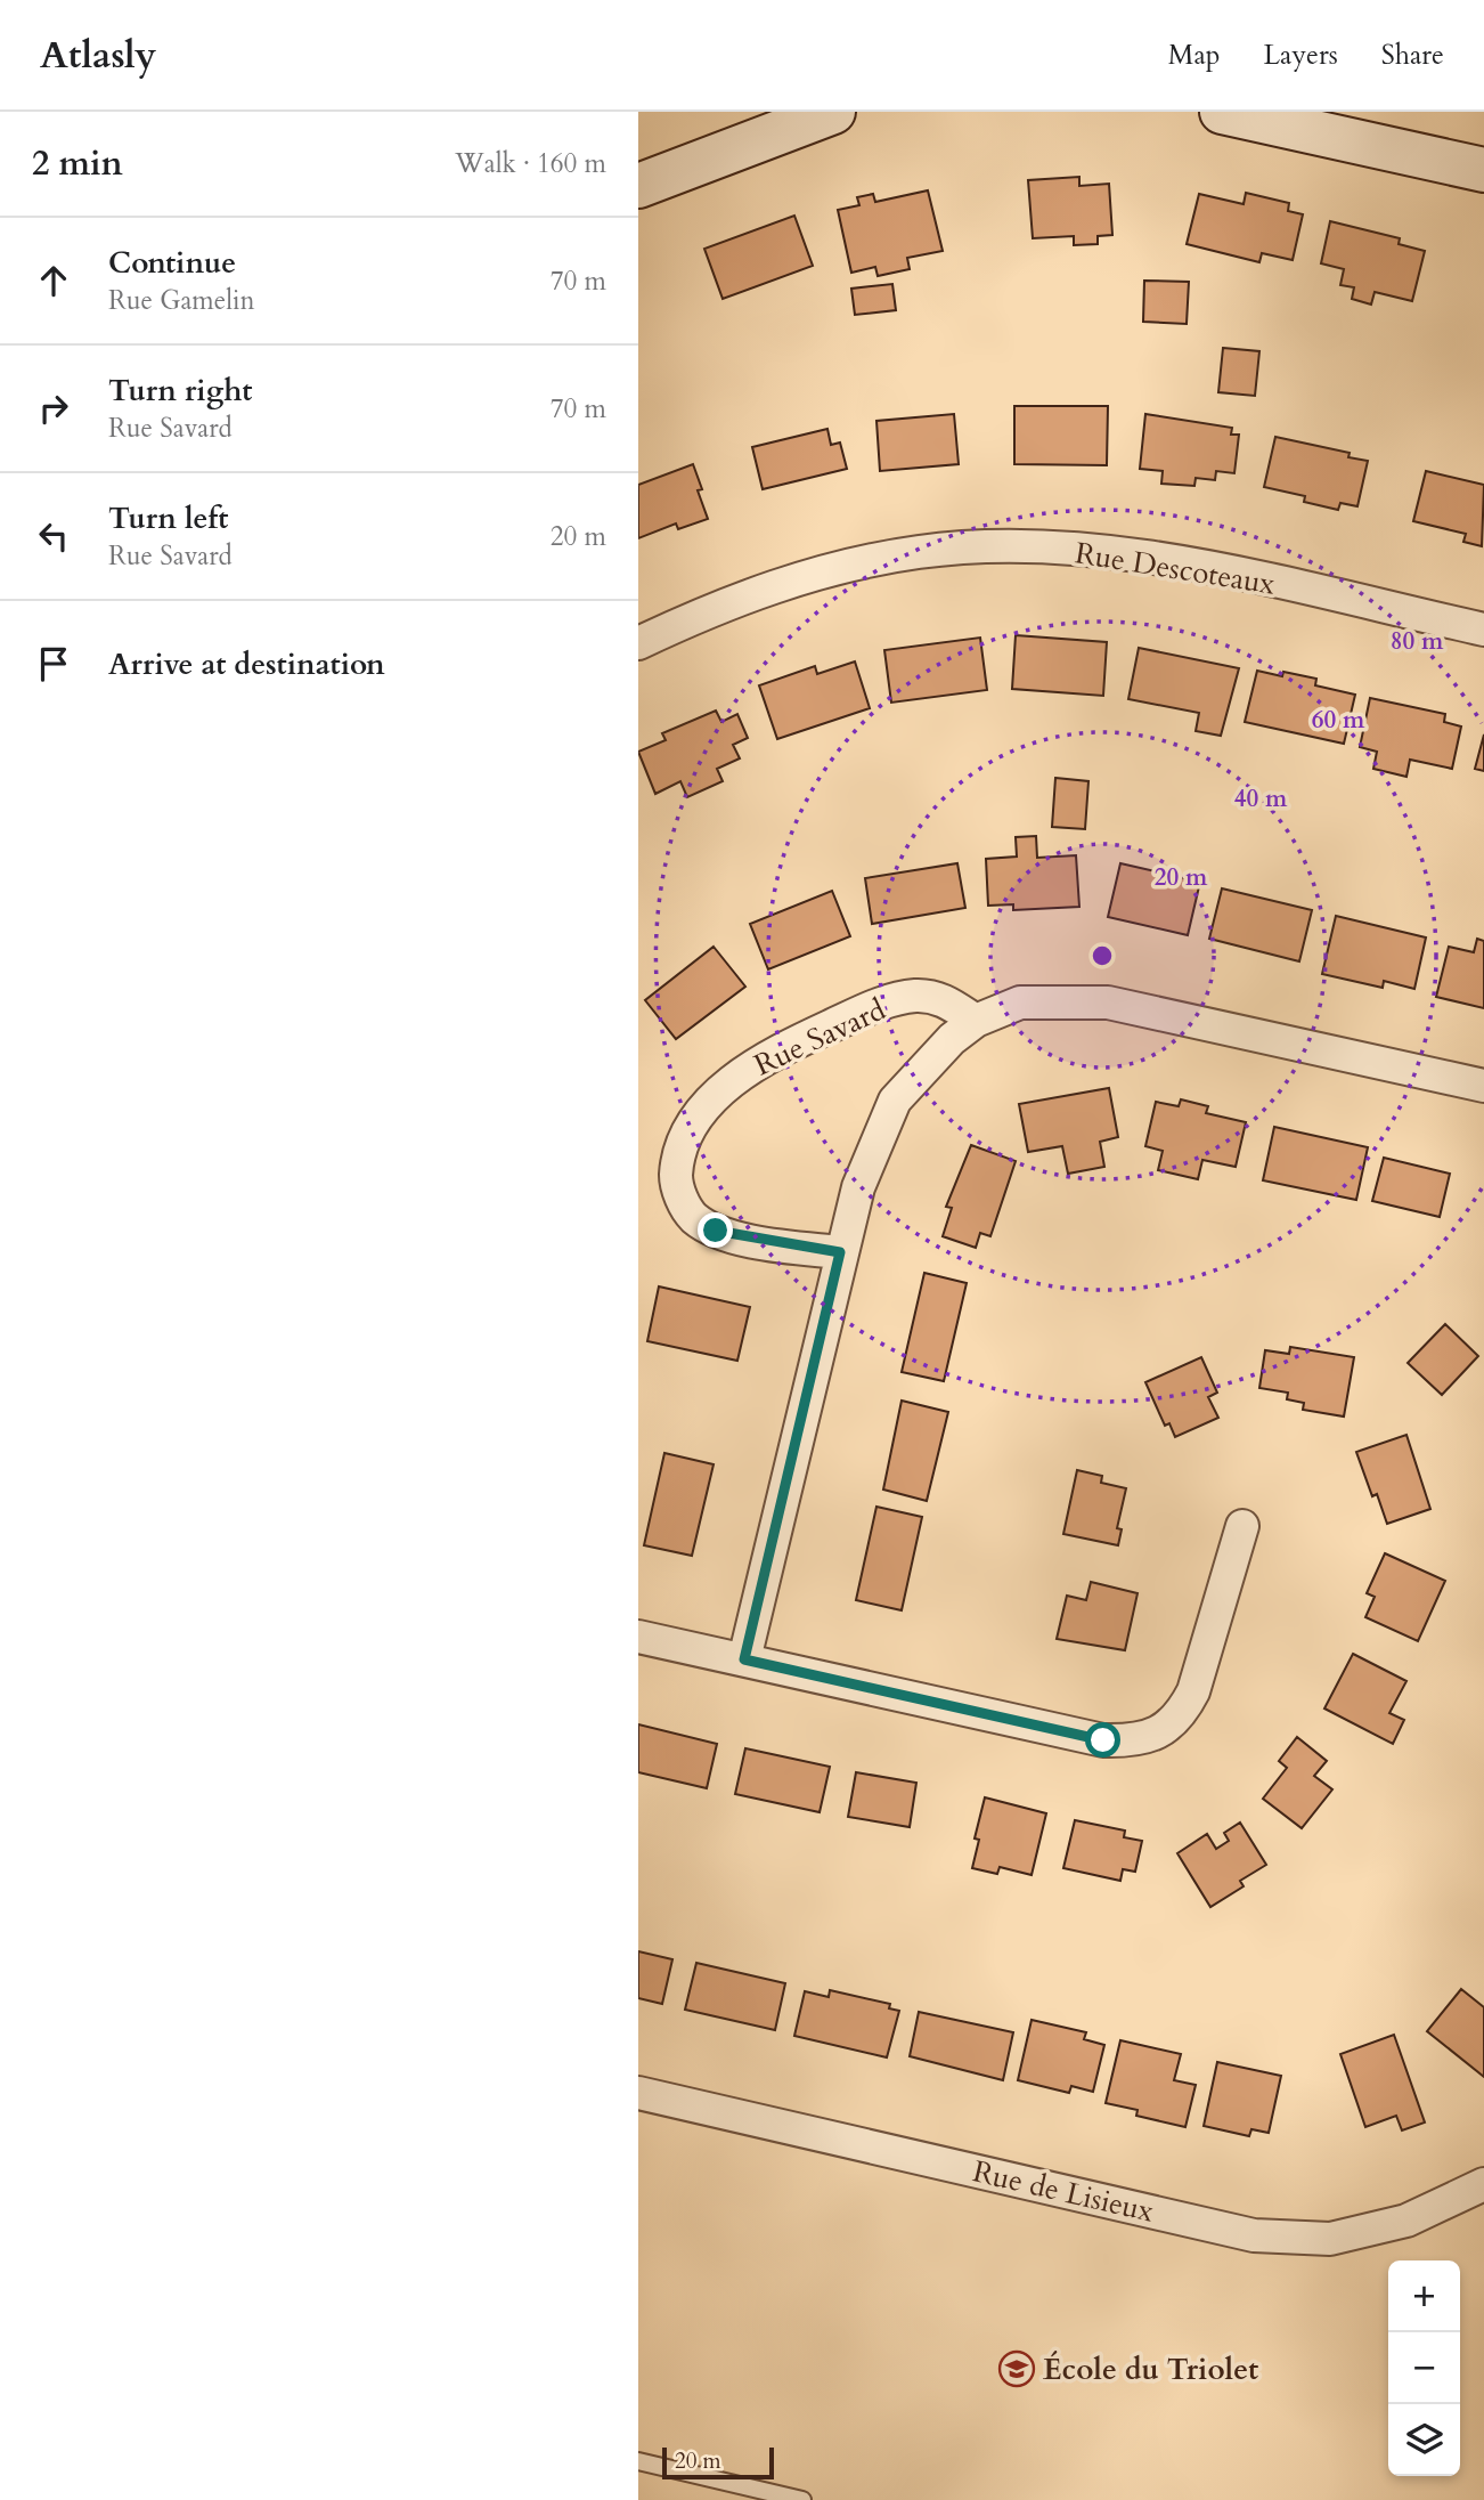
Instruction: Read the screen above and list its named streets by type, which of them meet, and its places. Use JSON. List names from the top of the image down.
{
  "streets": {
    "street": ["Rue Descoteaux", "Rue Savard", "Rue de Lisieux"]
  },
  "places": {
    "school or university": ["École du Triolet"]
  },
  "scale_bar": "20 m",
  "page": {
    "header": "Atlasly",
    "nav": ["Map", "Layers", "Share"],
    "heading": ["2 min", "Walk · 160 m"],
    "list": [
      ["Continue", "Rue Gamelin", "70 m"],
      ["Turn right", "Rue Savard", "70 m"],
      ["Turn left", "Rue Savard", "20 m"],
      "Arrive at destination"
    ],
    "map_buttons": ["+", "−"],
    "scale": "20 m"
  },
  "rings": [
    "80 m",
    "60 m",
    "40 m",
    "20 m"
  ]
}
